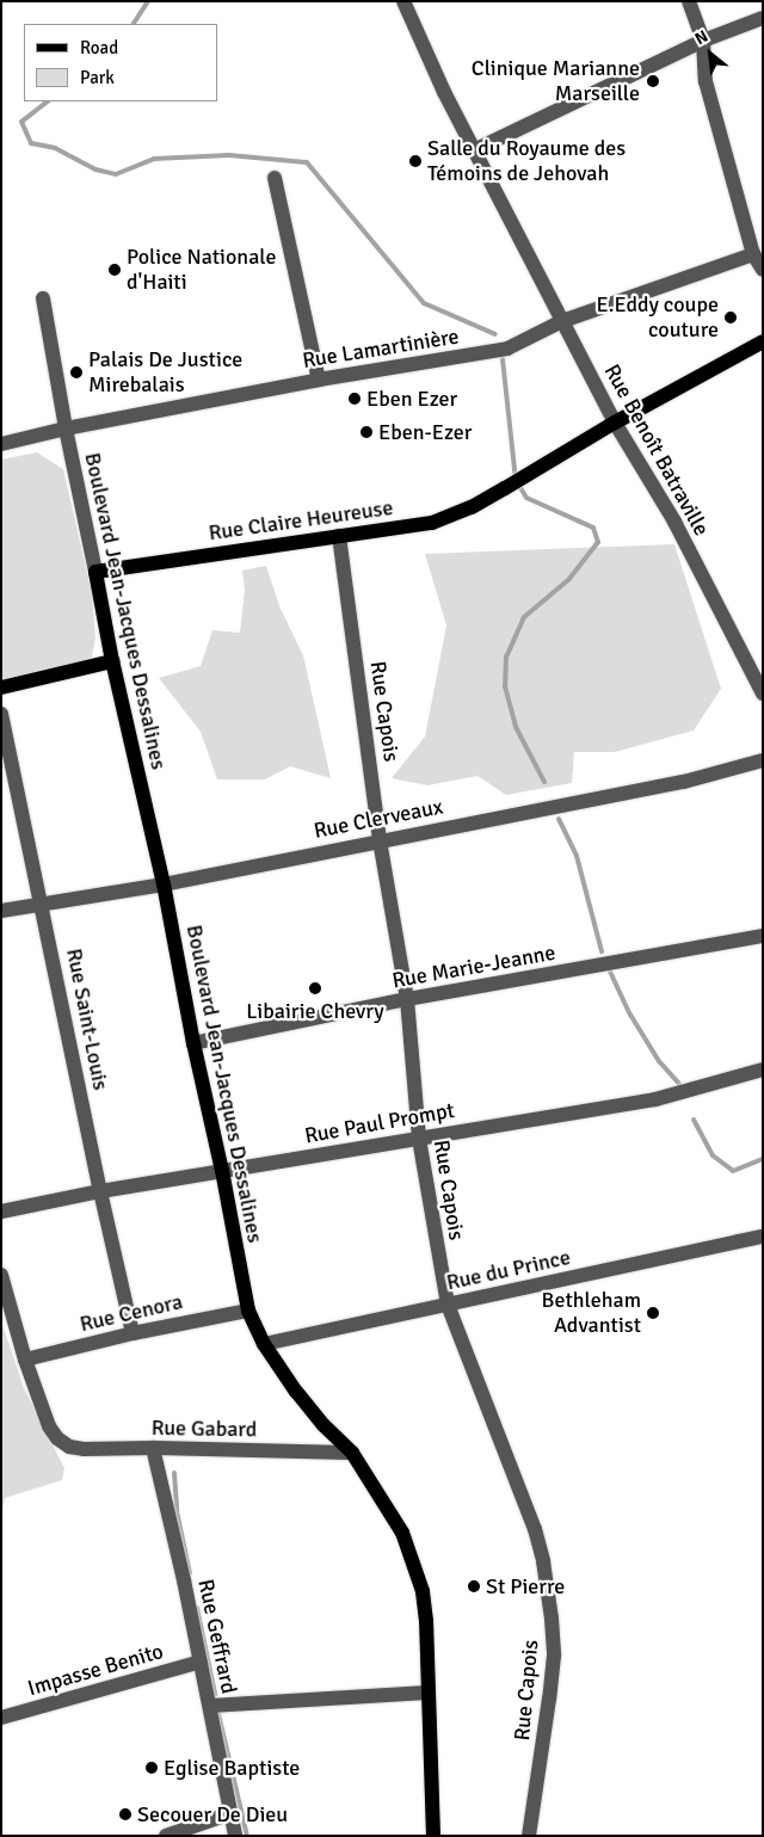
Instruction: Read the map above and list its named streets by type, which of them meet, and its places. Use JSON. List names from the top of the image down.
{
  "streets": {
    "main road": ["Rue Claire Heureuse", "Boulevard Jean-Jacques Dessalines"],
    "street": [
      "Rue Lamartinière",
      "Rue Benoît Batraville",
      "Rue Capois",
      "Rue Clerveaux",
      "Rue Marie-Jeanne",
      "Rue Saint-Louis",
      "Rue Paul Prompt",
      "Rue du Prince",
      "Rue Cenora",
      "Rue Gabard",
      "Rue Geffrard",
      "Impasse Benito"
    ]
  },
  "crossings": [
    ["Rue Lamartinière", "Rue Benoît Batraville"],
    ["Rue Lamartinière", "Boulevard Jean-Jacques Dessalines"],
    ["Rue Benoît Batraville", "Rue Claire Heureuse"],
    ["Rue Claire Heureuse", "Boulevard Jean-Jacques Dessalines"],
    ["Rue Claire Heureuse", "Rue Capois"],
    ["Boulevard Jean-Jacques Dessalines", "Rue Clerveaux"],
    ["Boulevard Jean-Jacques Dessalines", "Rue Marie-Jeanne"],
    ["Boulevard Jean-Jacques Dessalines", "Rue Paul Prompt"],
    ["Boulevard Jean-Jacques Dessalines", "Rue du Prince"],
    ["Boulevard Jean-Jacques Dessalines", "Rue Cenora"],
    ["Boulevard Jean-Jacques Dessalines", "Rue Gabard"],
    ["Rue Capois", "Rue Clerveaux"],
    ["Rue Capois", "Rue Marie-Jeanne"],
    ["Rue Capois", "Rue Paul Prompt"],
    ["Rue Capois", "Rue du Prince"],
    ["Rue Clerveaux", "Rue Saint-Louis"],
    ["Rue Saint-Louis", "Rue Paul Prompt"],
    ["Rue Saint-Louis", "Rue Cenora"],
    ["Rue Cenora", "Rue Gabard"],
    ["Rue Gabard", "Rue Geffrard"],
    ["Rue Geffrard", "Impasse Benito"]
  ],
  "places": [
    "Clinique Marianne Marseille",
    "Salle du Royaume des Témoins de Jehovah",
    "Police Nationale d'Haiti",
    "E.Eddy coupe couture",
    "Palais De Justice Mirebalais",
    "Eben Ezer",
    "Eben-Ezer",
    "Libairie Chevry",
    "Bethleham Advantist",
    "St Pierre",
    "Eglise Baptiste",
    "Secouer De Dieu"
  ],
  "legend": ["Road", "Park"],
  "north": "top left"
}
